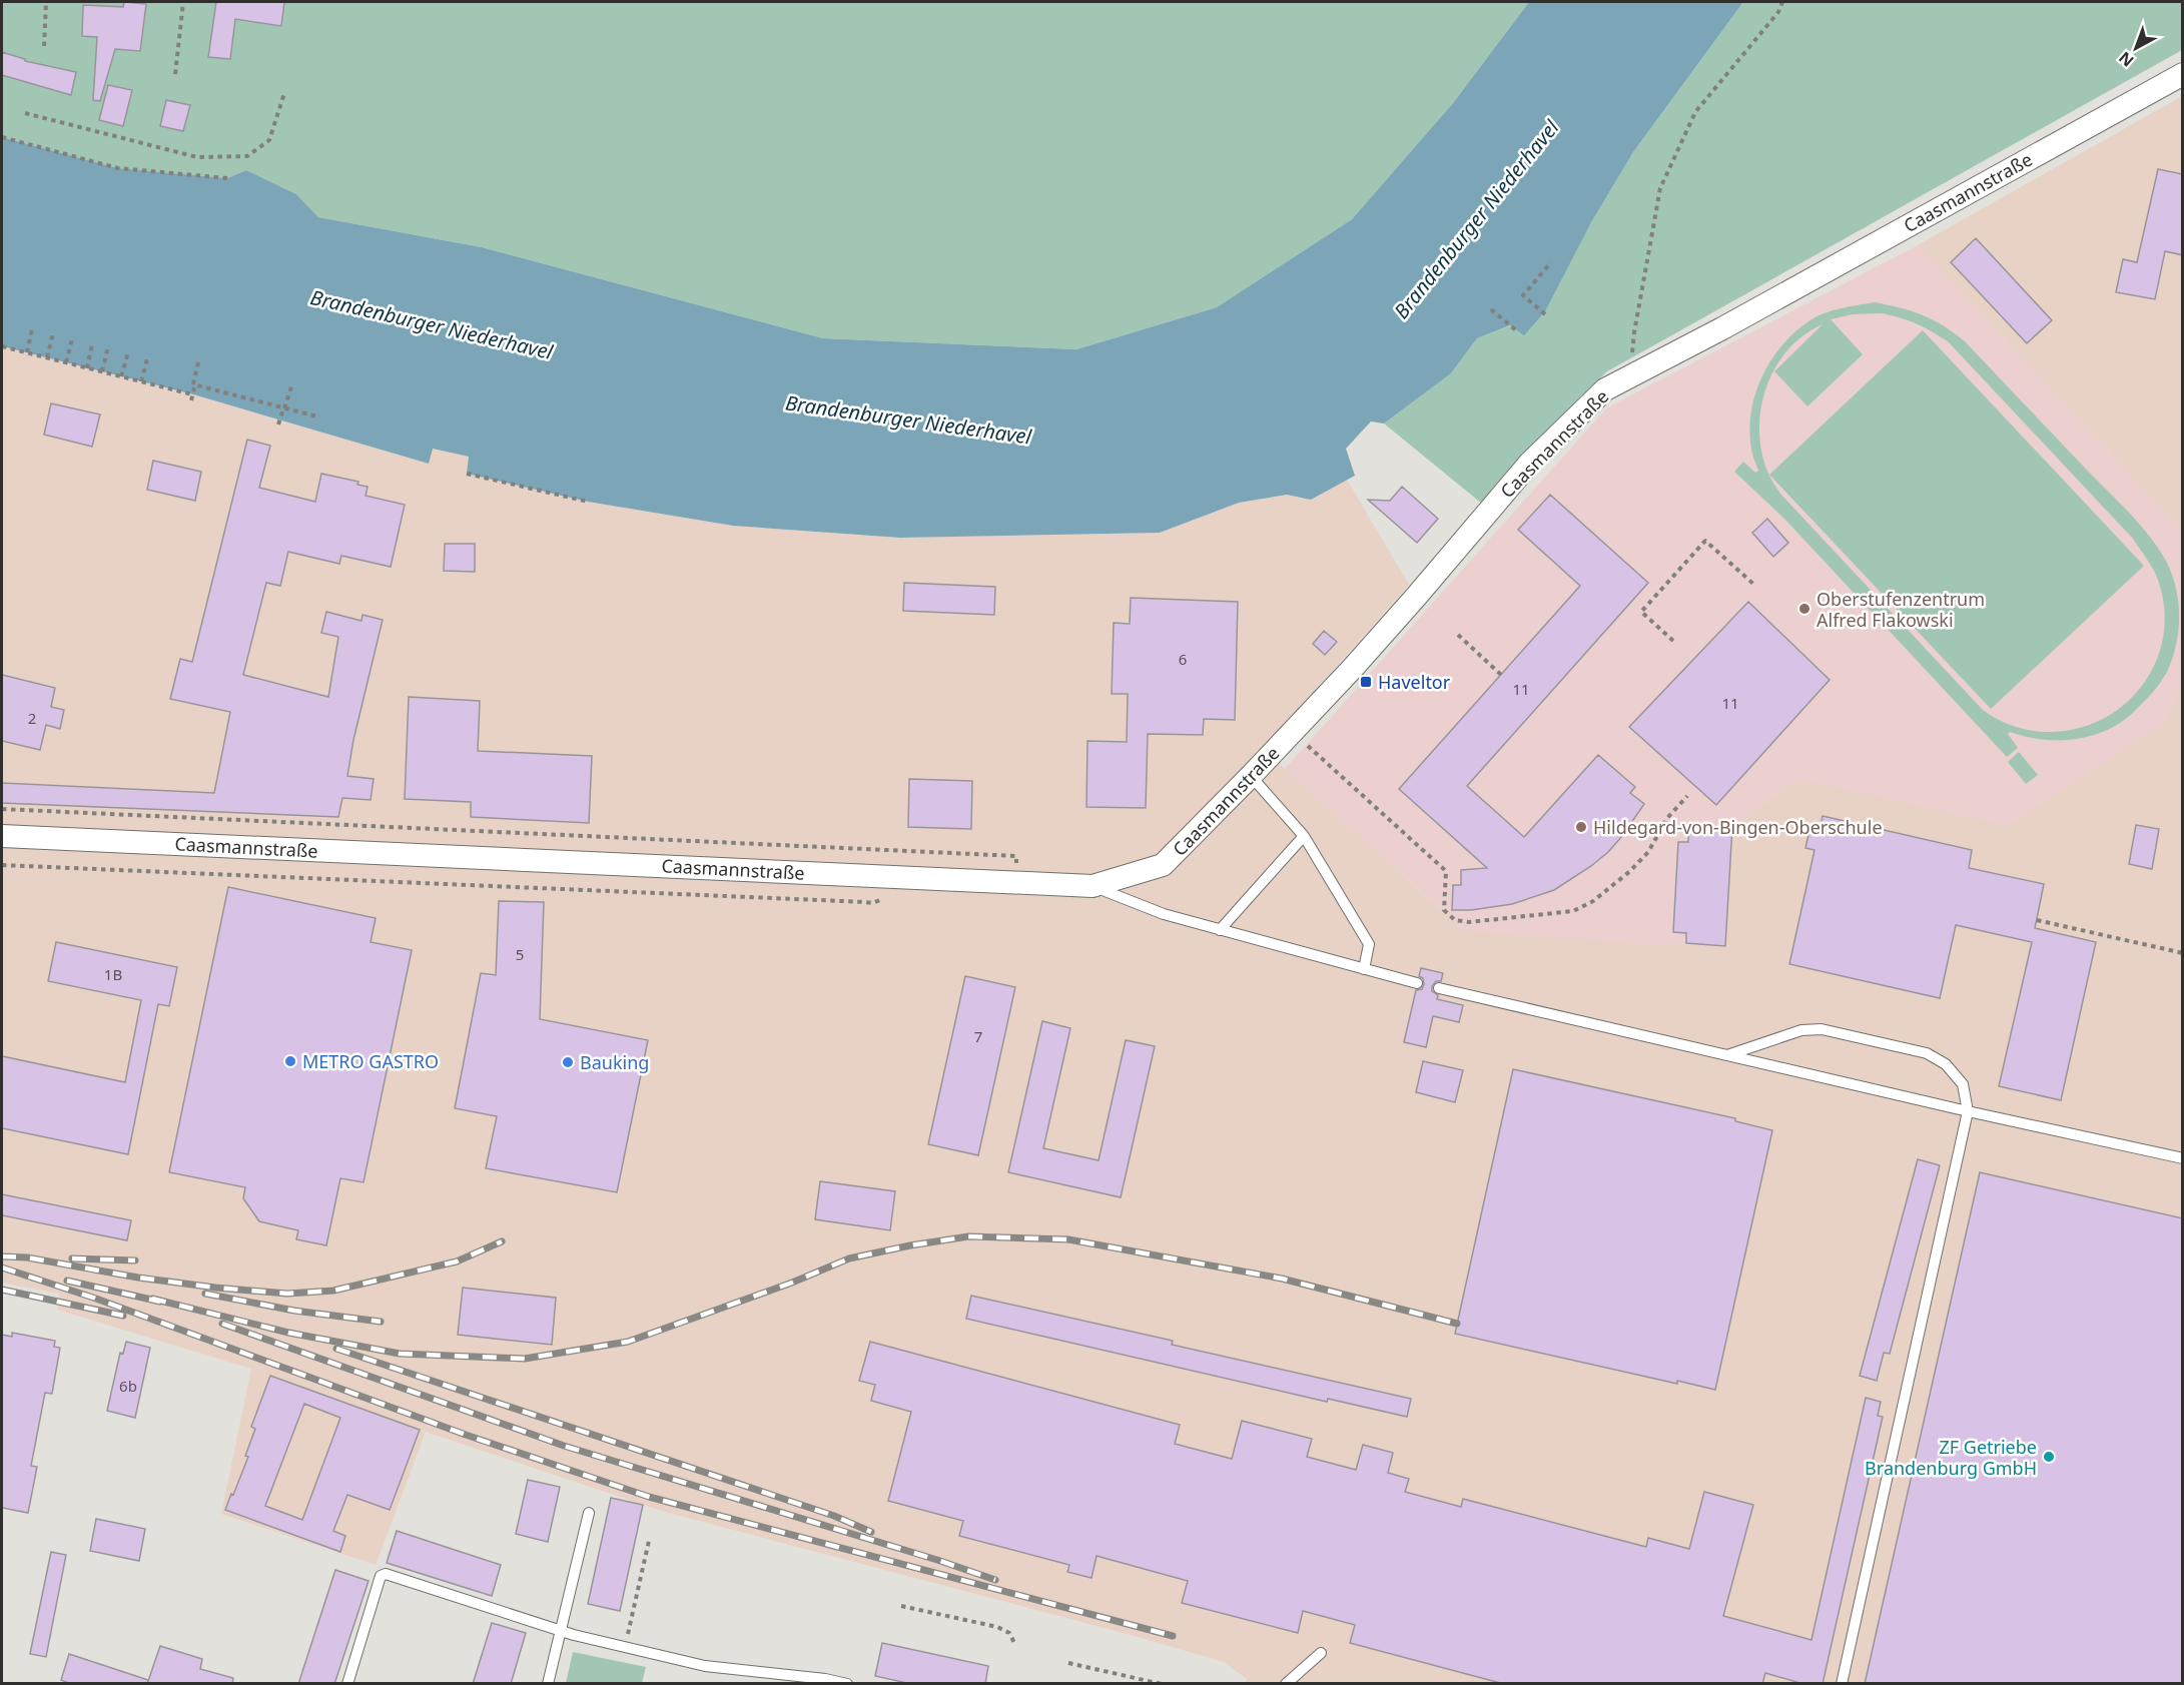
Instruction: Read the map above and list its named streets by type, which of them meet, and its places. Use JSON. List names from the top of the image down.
{
  "streets": {
    "street": ["Caasmannstraße"]
  },
  "water": ["Brandenburger Niederhavel"],
  "places": {
    "other": [
      "Oberstufenzentrum Alfred Flakowski",
      "Hildegard-von-Bingen-Oberschule",
      "METRO GASTRO",
      "Bauking",
      "ZF Getriebe Brandenburg GmbH"
    ],
    "transit": ["Haveltor"]
  },
  "house_numbers": [
    "6",
    "11",
    "11",
    "2",
    "5",
    "1B",
    "7",
    "6b"
  ],
  "north": "bottom left"
}
